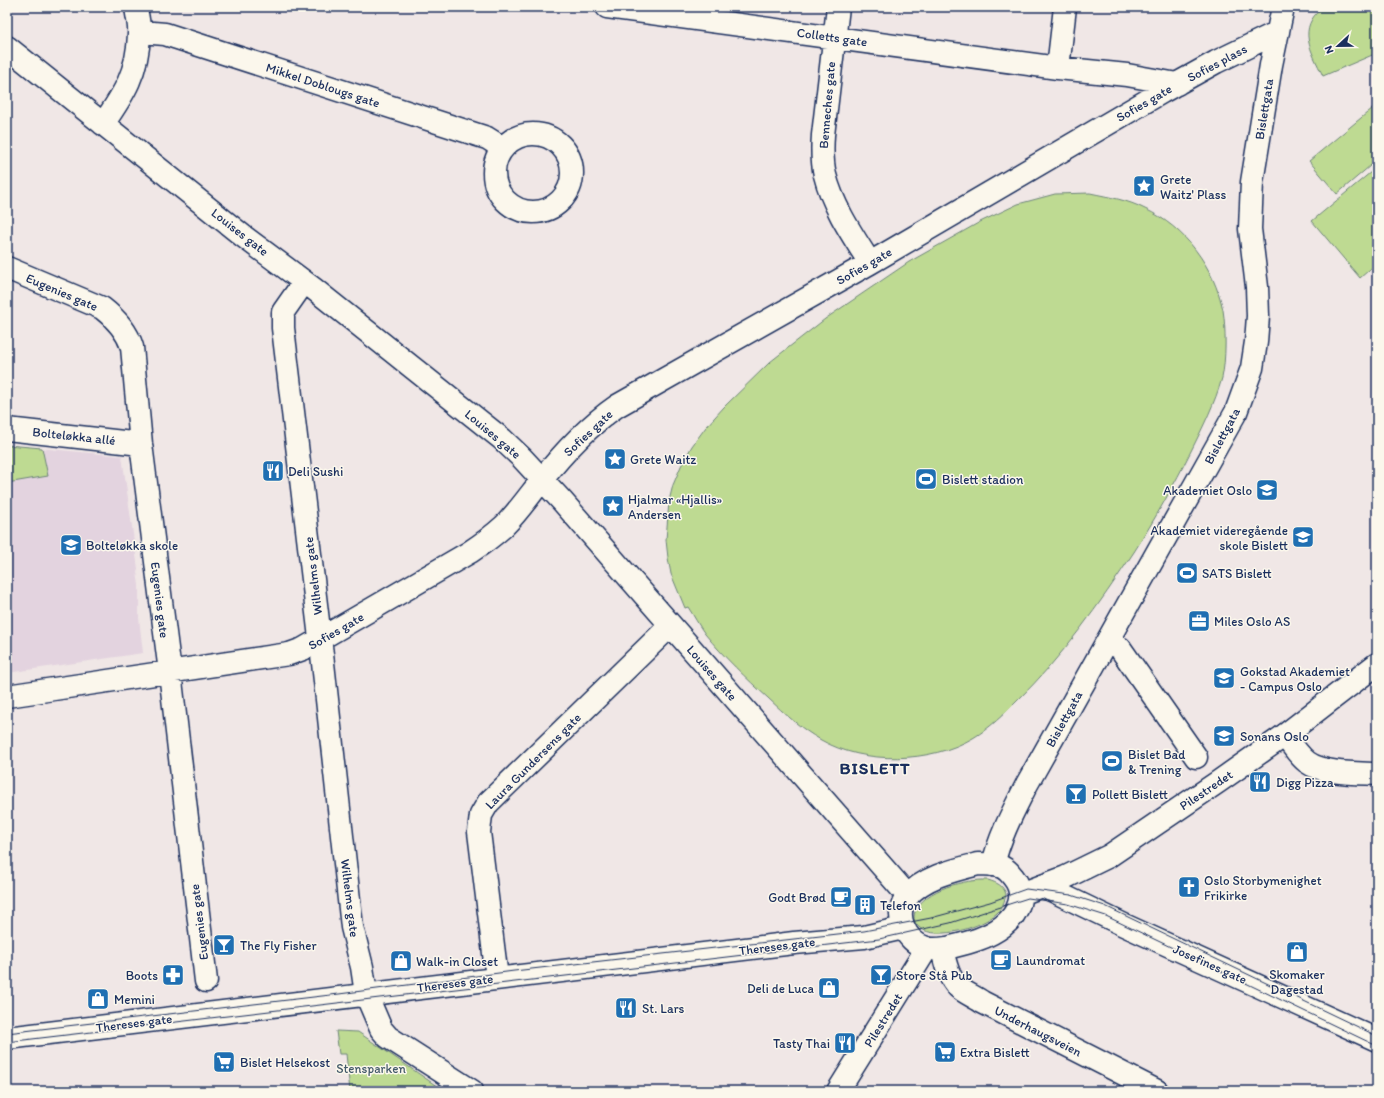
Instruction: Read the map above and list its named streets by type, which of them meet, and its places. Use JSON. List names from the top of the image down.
{
  "streets": {
    "street": [
      "Colletts gate",
      "Sofies plass",
      "Mikkel Doblougs gate",
      "Sofies gate",
      "Benneches gate",
      "Bislettgata",
      "Louises gate",
      "Eugenies gate",
      "Bolteløkka allé",
      "Wilhelms gate",
      "Laura Gundersens gate",
      "Pilestredet",
      "Thereses gate",
      "Josefines gate",
      "Underhaugsveien"
    ]
  },
  "crossings": [
    ["Colletts gate", "Sofies plass"],
    ["Colletts gate", "Benneches gate"],
    ["Sofies plass", "Sofies gate"],
    ["Sofies plass", "Bislettgata"],
    ["Sofies gate", "Benneches gate"],
    ["Sofies gate", "Louises gate"],
    ["Sofies gate", "Eugenies gate"],
    ["Sofies gate", "Wilhelms gate"],
    ["Bislettgata", "Louises gate"],
    ["Bislettgata", "Pilestredet"],
    ["Bislettgata", "Thereses gate"],
    ["Bislettgata", "Underhaugsveien"],
    ["Louises gate", "Wilhelms gate"],
    ["Louises gate", "Laura Gundersens gate"],
    ["Louises gate", "Pilestredet"],
    ["Louises gate", "Thereses gate"],
    ["Louises gate", "Underhaugsveien"],
    ["Eugenies gate", "Bolteløkka allé"],
    ["Wilhelms gate", "Thereses gate"],
    ["Laura Gundersens gate", "Thereses gate"],
    ["Pilestredet", "Thereses gate"],
    ["Pilestredet", "Josefines gate"],
    ["Pilestredet", "Underhaugsveien"],
    ["Thereses gate", "Underhaugsveien"]
  ],
  "districts": ["BISLETT"],
  "parks": ["Stensparken"],
  "places": {
    "place": ["Grete Waitz' Plass", "Grete Waitz", "Hjalmar «Hjallis» Andersen"],
    "restaurant": [
      "Deli Sushi",
      "Digg Pizza",
      "St. Lars",
      "Tasty Thai"
    ],
    "sports": ["Bislett stadion", "SATS Bislett", "Bislet Bad & Trening"],
    "school or university": [
      "Akademiet Oslo",
      "Akademiet videregående skole Bislett",
      "Bolteløkka skole",
      "Gokstad Akademiet - Campus Oslo",
      "Sonans Oslo"
    ],
    "office": ["Miles Oslo AS"],
    "bar": ["Pollett Bislett", "The Fly Fisher", "Store Stå Pub"],
    "church": ["Oslo Storbymenighet Frikirke"],
    "cafe": ["Godt Brød", "Laundromat"],
    "building": ["Telefon"],
    "shop": [
      "Skomaker Dagestad",
      "Walk-in Closet",
      "Deli de Luca",
      "Memini"
    ],
    "pharmacy": ["Boots"],
    "supermarket": ["Extra Bislett", "Bislet Helsekost"]
  },
  "north": "left"
}
